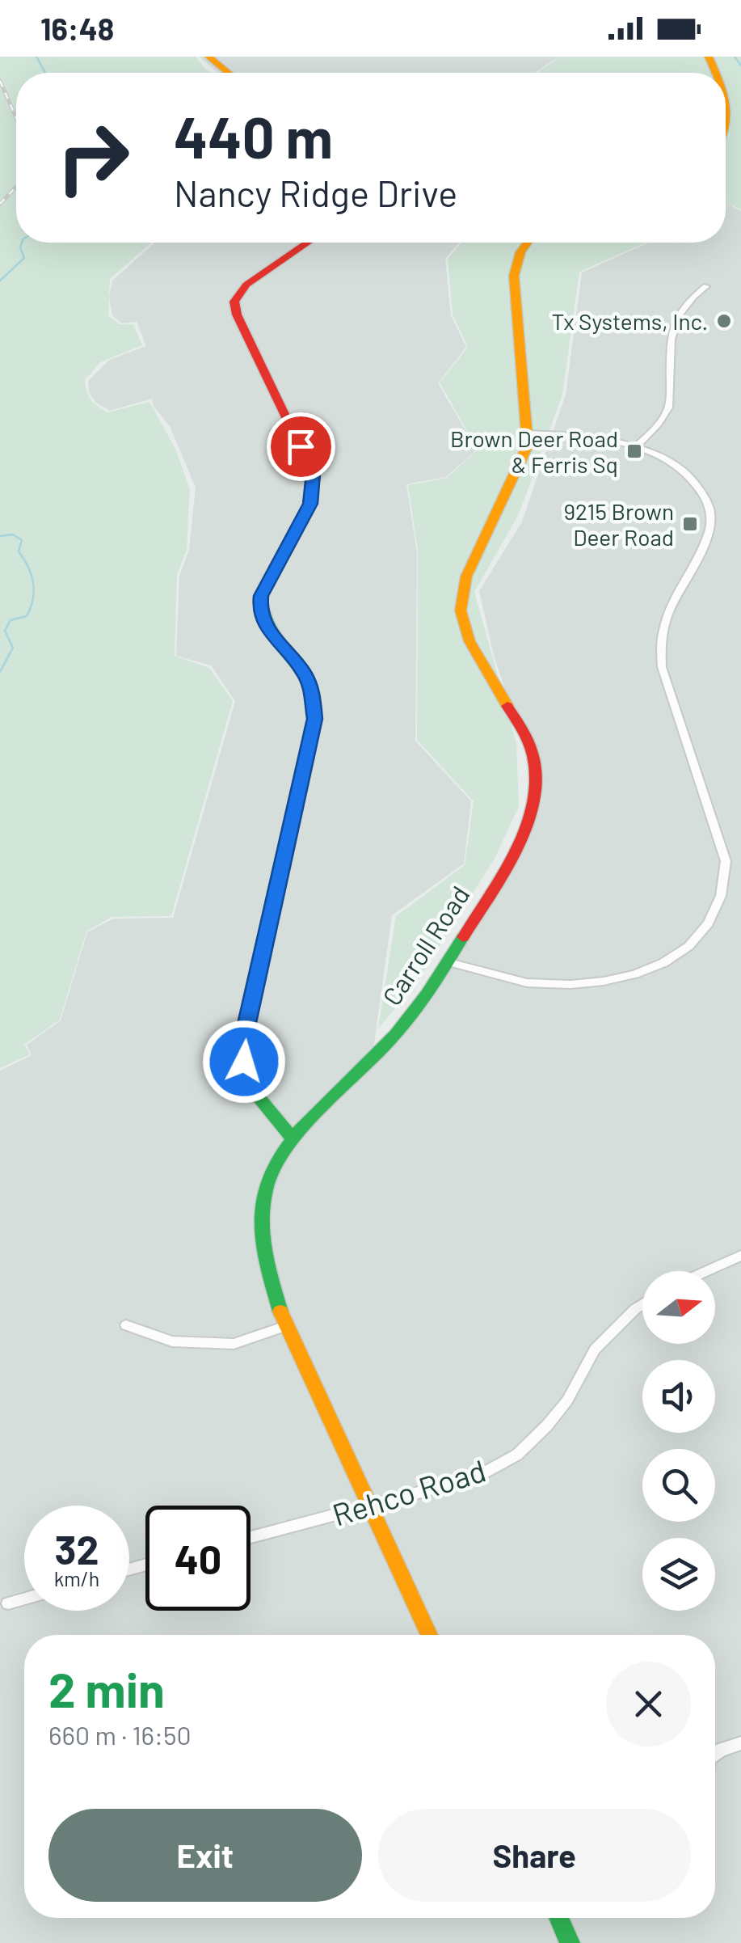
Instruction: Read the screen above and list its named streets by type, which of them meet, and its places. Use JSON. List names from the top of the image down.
{
  "streets": {
    "main road": ["Carroll Road"],
    "street": ["Rehco Road"]
  },
  "crossings": [
    ["Carroll Road", "Rehco Road"]
  ],
  "places": {
    "other": ["Tx Systems, Inc."],
    "transit": ["Brown Deer Road & Ferris Sq", "9215 Brown Deer Road"]
  },
  "north": "right",
  "page": {
    "status": "16:48",
    "turn": ["440 m", "Nancy Ridge Drive"],
    "speed": "32 km/h",
    "limit": "40",
    "heading": ["2 min", "660 m · 16:50"],
    "buttons": ["Exit", "Share"]
  }
}
